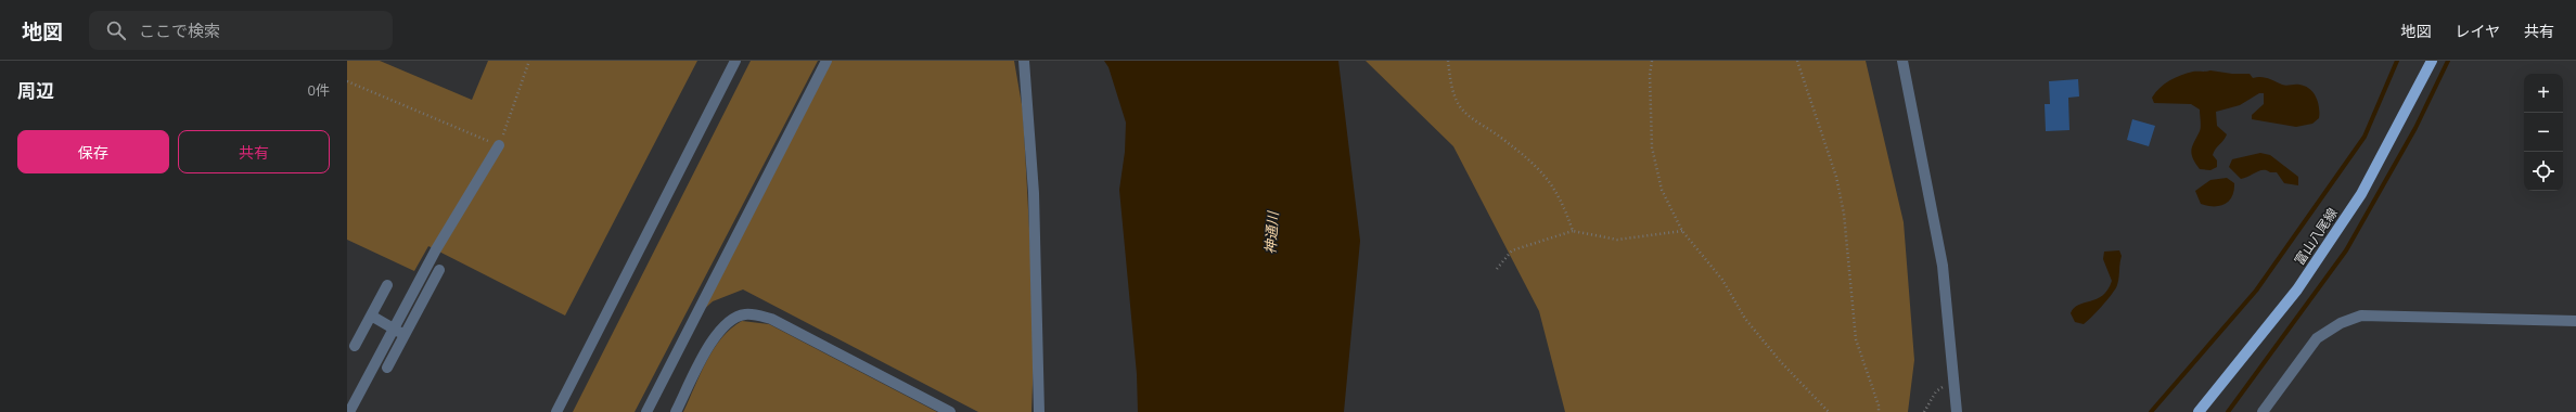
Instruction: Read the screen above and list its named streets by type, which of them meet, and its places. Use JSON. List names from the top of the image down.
{
  "streets": {
    "main road": ["富山八尾線"]
  },
  "water": ["神通川"],
  "page": {
    "header": "地図",
    "search": "ここで検索",
    "nav": ["地図", "レイヤ", "共有"],
    "heading": ["周辺", "0件"],
    "map_buttons": ["+", "−"],
    "buttons": ["保存", "共有"]
  }
}
